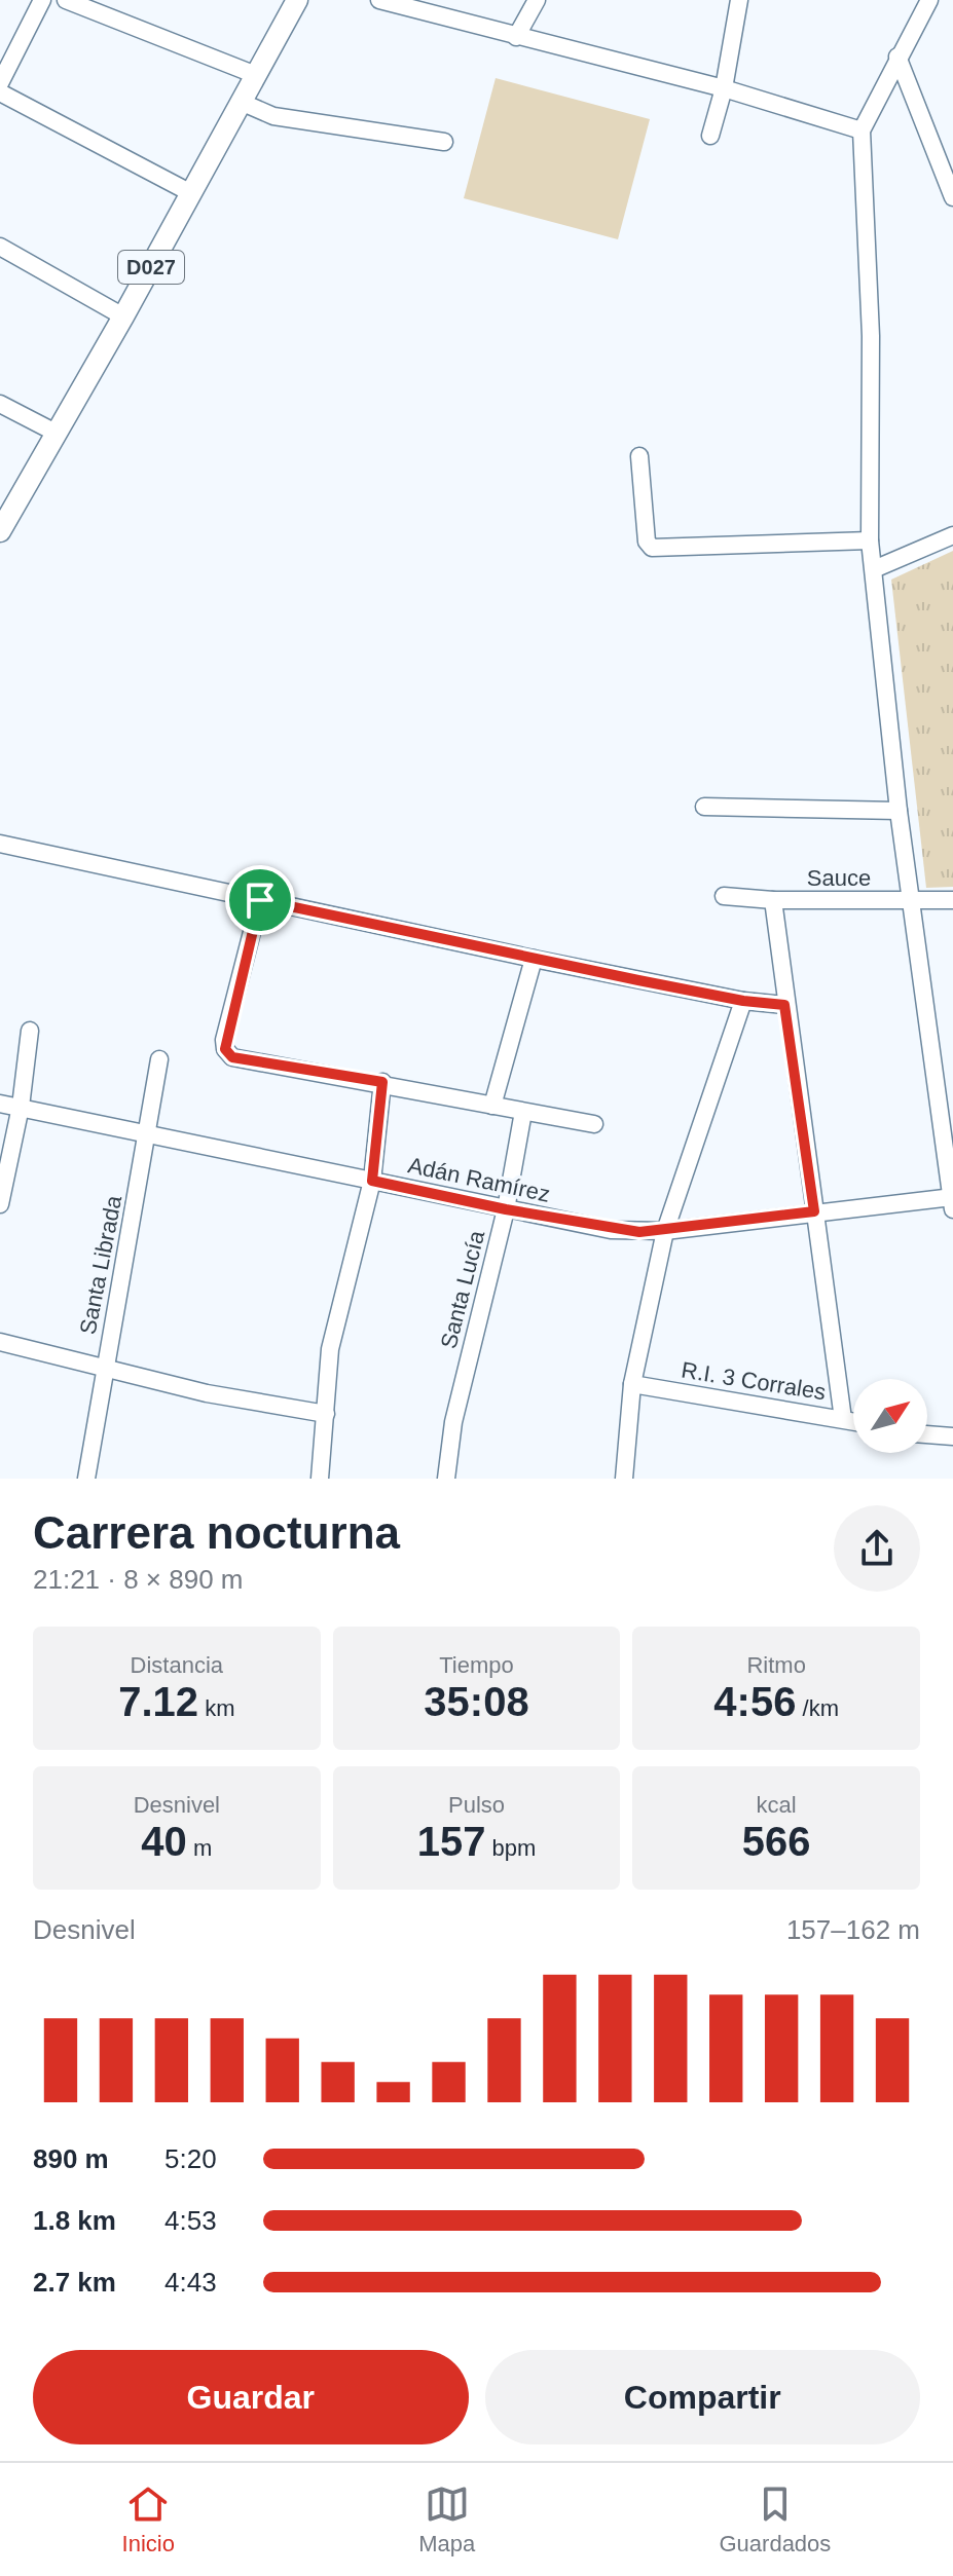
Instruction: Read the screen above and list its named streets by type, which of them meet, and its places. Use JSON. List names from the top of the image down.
{
  "streets": {
    "main road": ["D027"],
    "street": [
      "Sauce",
      "Adán Ramírez",
      "Santa Librada",
      "Santa Lucía",
      "R.I. 3 Corrales"
    ]
  },
  "crossings": [
    ["Adán Ramírez", "Santa Librada"],
    ["Adán Ramírez", "Santa Lucía"]
  ],
  "north": "top right",
  "page": {
    "heading": ["Carrera nocturna", "21:21 · 8 × 890 m"],
    "stats": [
      ["Distancia", "7.12 km"],
      ["Tiempo", "35:08"],
      ["Ritmo", "4:56 /km"],
      ["Desnivel", "40 m"],
      ["Pulso", "157 bpm"],
      ["kcal", "566"]
    ],
    "chart": ["Desnivel", "157–162 m"],
    "list": [
      {
        "name": "890 m",
        "note": "5:20"
      },
      {
        "name": "1.8 km",
        "note": "4:53"
      },
      {
        "name": "2.7 km",
        "note": "4:43"
      }
    ],
    "buttons": ["Guardar", "Compartir"],
    "tabs": ["Inicio", "Mapa", "Guardados"]
  }
}
